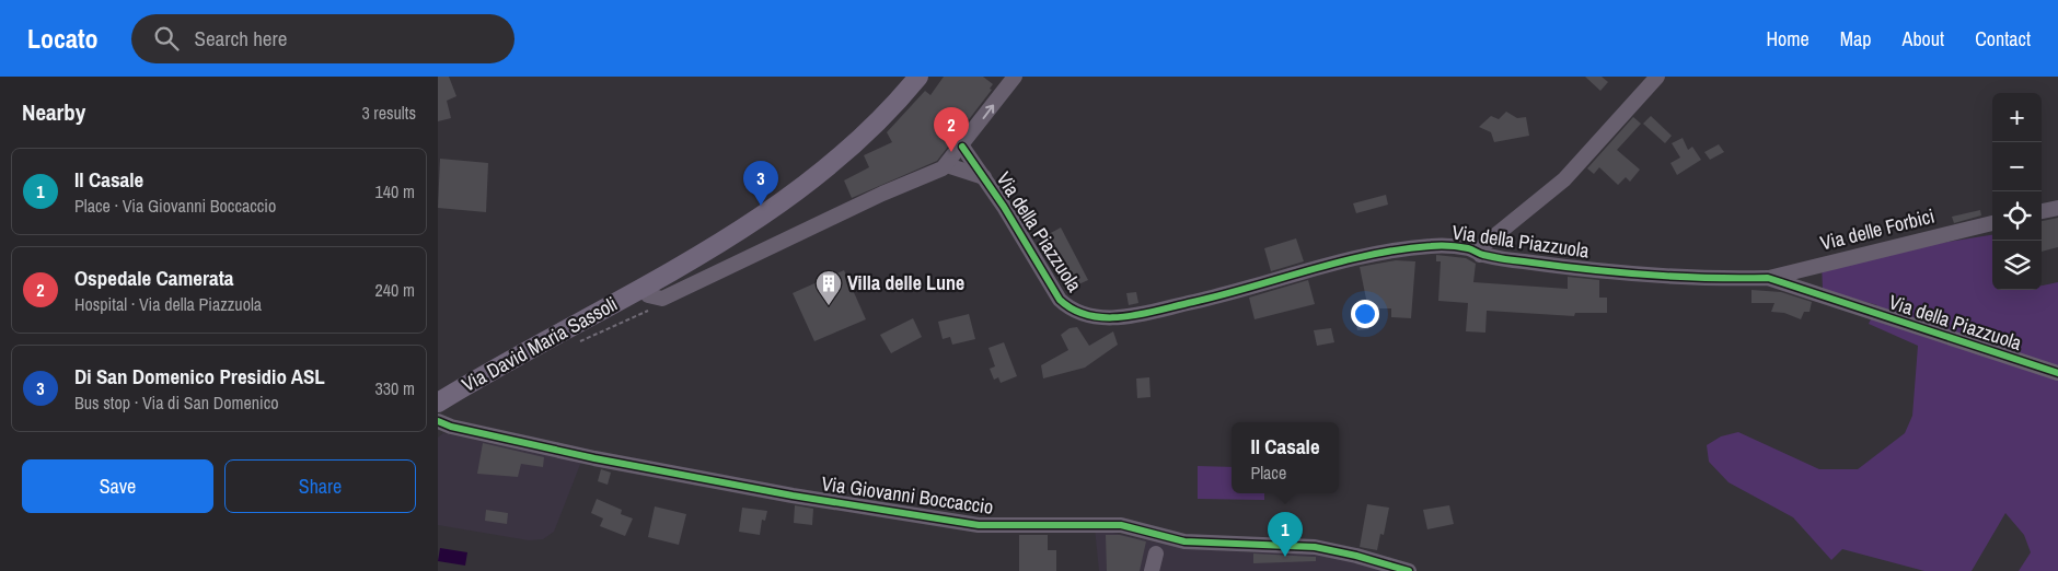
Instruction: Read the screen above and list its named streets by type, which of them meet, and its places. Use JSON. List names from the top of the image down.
{
  "streets": {
    "main road": ["Via David Maria Sassoli"],
    "street": ["Via delle Forbici", "Via della Piazzuola", "Via Giovanni Boccaccio"]
  },
  "crossings": [
    ["Via delle Forbici", "Via della Piazzuola"]
  ],
  "places": {
    "building": ["Villa delle Lune"]
  },
  "page": {
    "header": "Locato",
    "search": "Search here",
    "nav": [
      "Home",
      "Map",
      "About",
      "Contact"
    ],
    "heading": ["Nearby", "3 results"],
    "map_buttons": ["+", "−"],
    "pins": ["2", "3", "1"],
    "list": [
      {
        "mark": "1",
        "name": "Il Casale",
        "note": "Place · Via Giovanni Boccaccio",
        "value": "140 m"
      },
      {
        "mark": "2",
        "name": "Ospedale Camerata",
        "note": "Hospital · Via della Piazzuola",
        "value": "240 m"
      },
      {
        "mark": "3",
        "name": "Di San Domenico Presidio ASL",
        "note": "Bus stop · Via di San Domenico",
        "value": "330 m"
      }
    ],
    "popup": ["Il Casale", "Place"],
    "buttons": ["Save", "Share"]
  }
}
